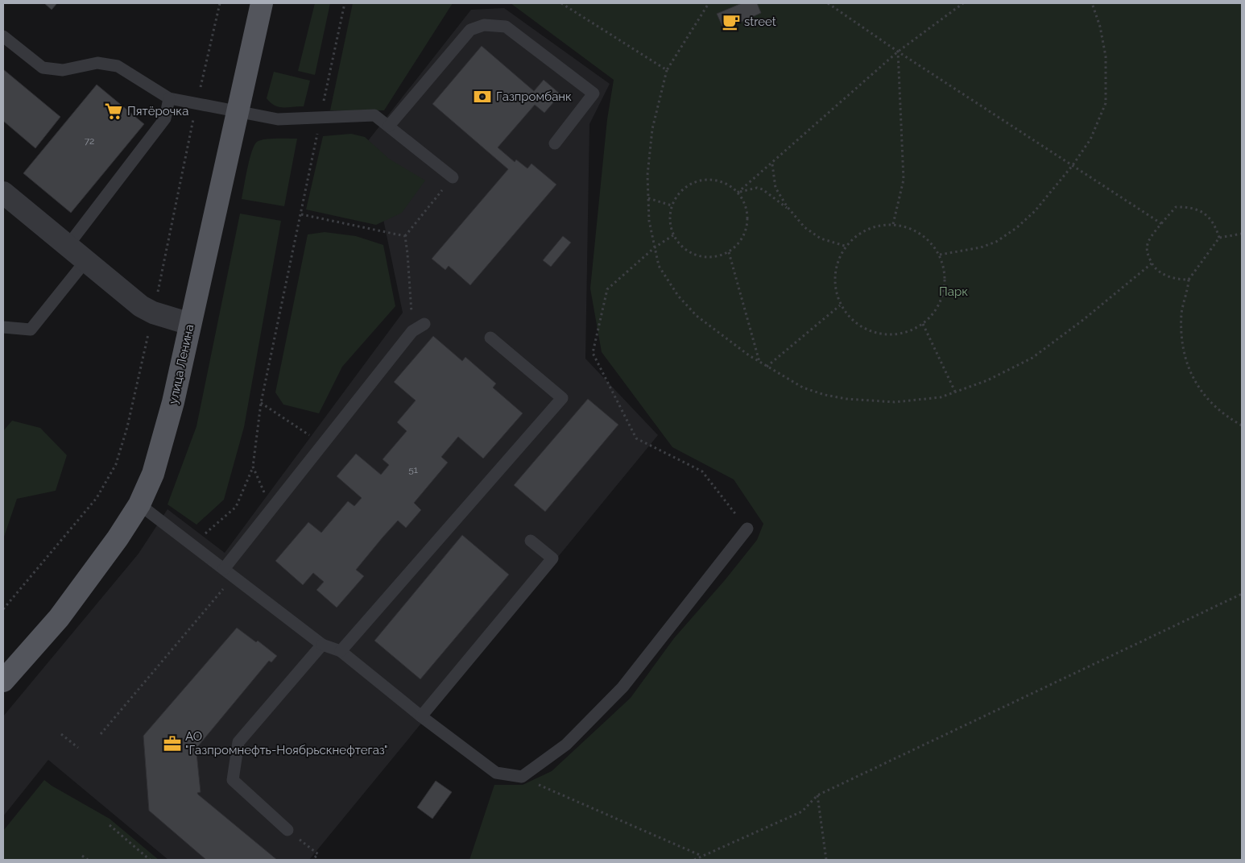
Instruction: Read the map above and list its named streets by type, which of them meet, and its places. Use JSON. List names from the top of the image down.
{
  "streets": {
    "main road": ["улица Ленина"]
  },
  "parks": ["Парк"],
  "places": {
    "cafe": ["street"],
    "bank": ["Газпромбанк"],
    "supermarket": ["Пятёрочка"],
    "office": ["АО \"Газпромнефть-Ноябрьскнефтегаз\""]
  },
  "house_numbers": ["72", "51"]
}
